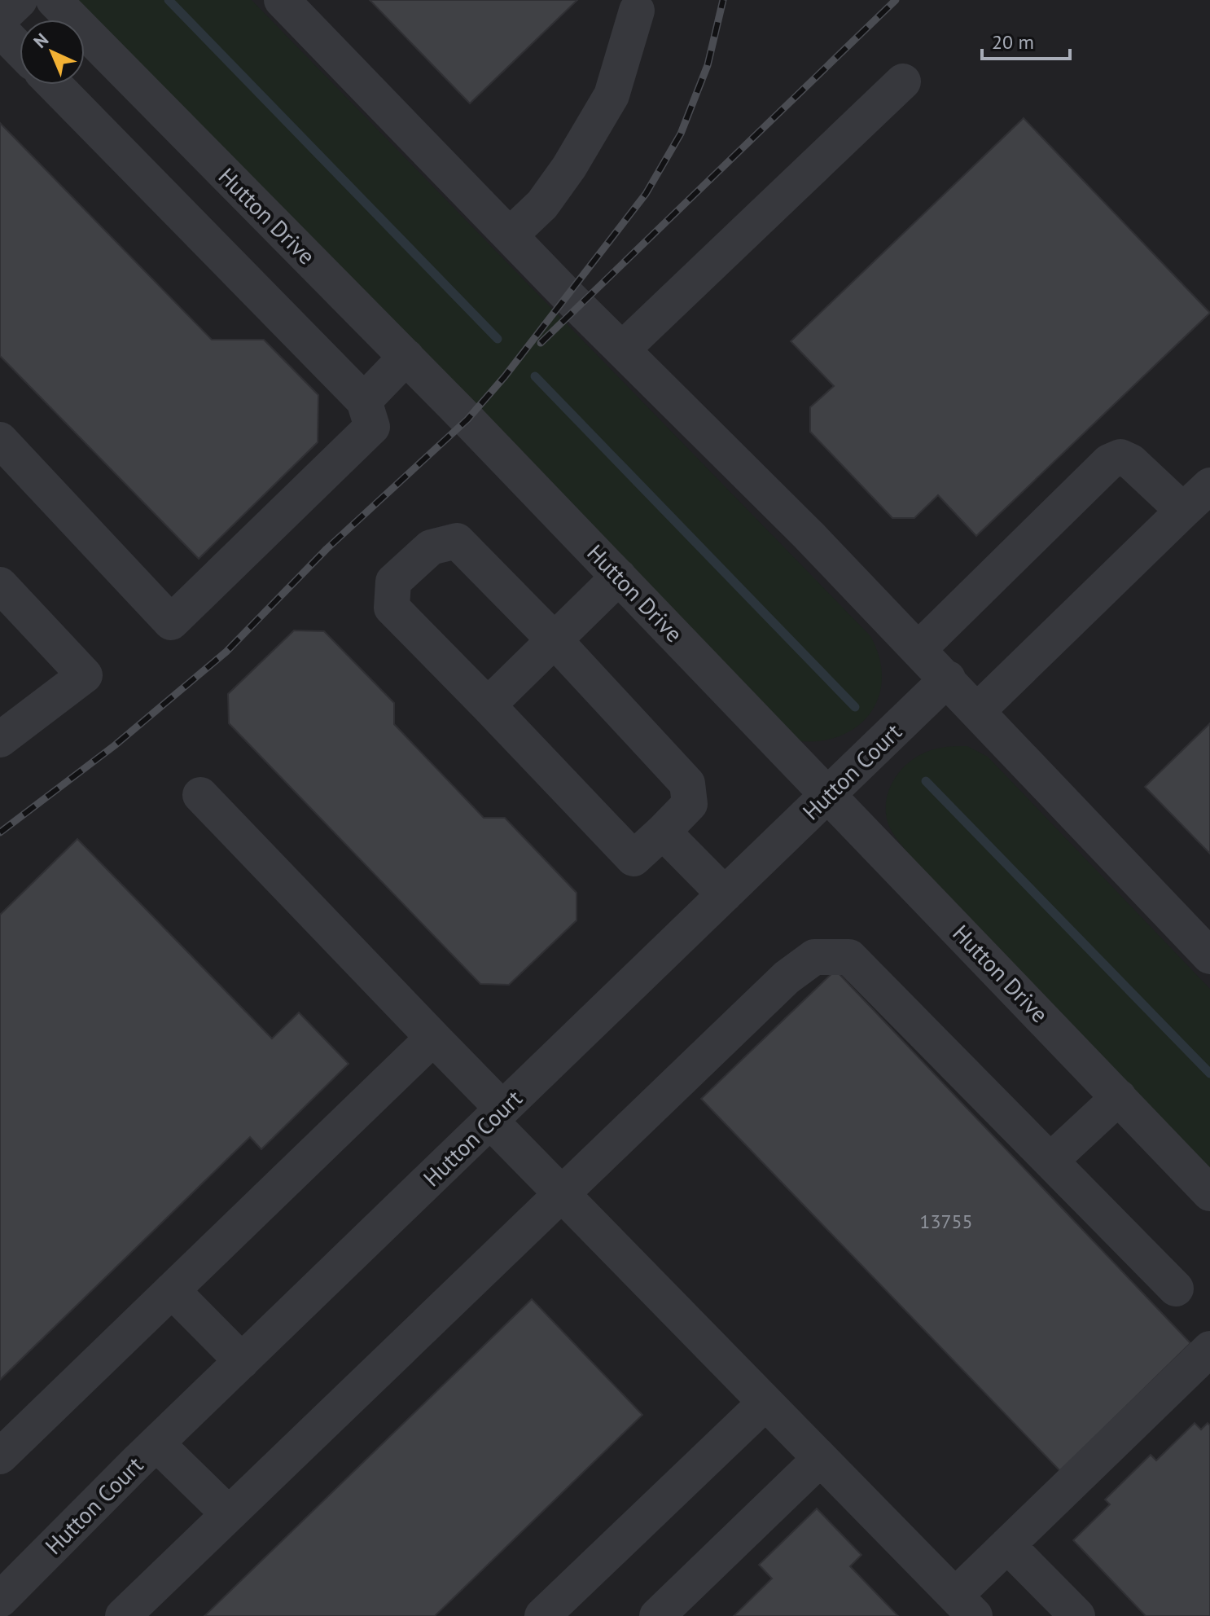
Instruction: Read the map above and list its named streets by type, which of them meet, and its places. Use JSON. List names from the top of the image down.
{
  "streets": {
    "street": ["Hutton Drive", "Hutton Court"]
  },
  "crossings": [
    ["Hutton Drive", "Hutton Court"]
  ],
  "house_numbers": ["13755"],
  "scale_bar": "20 m",
  "north": "top left"
}
